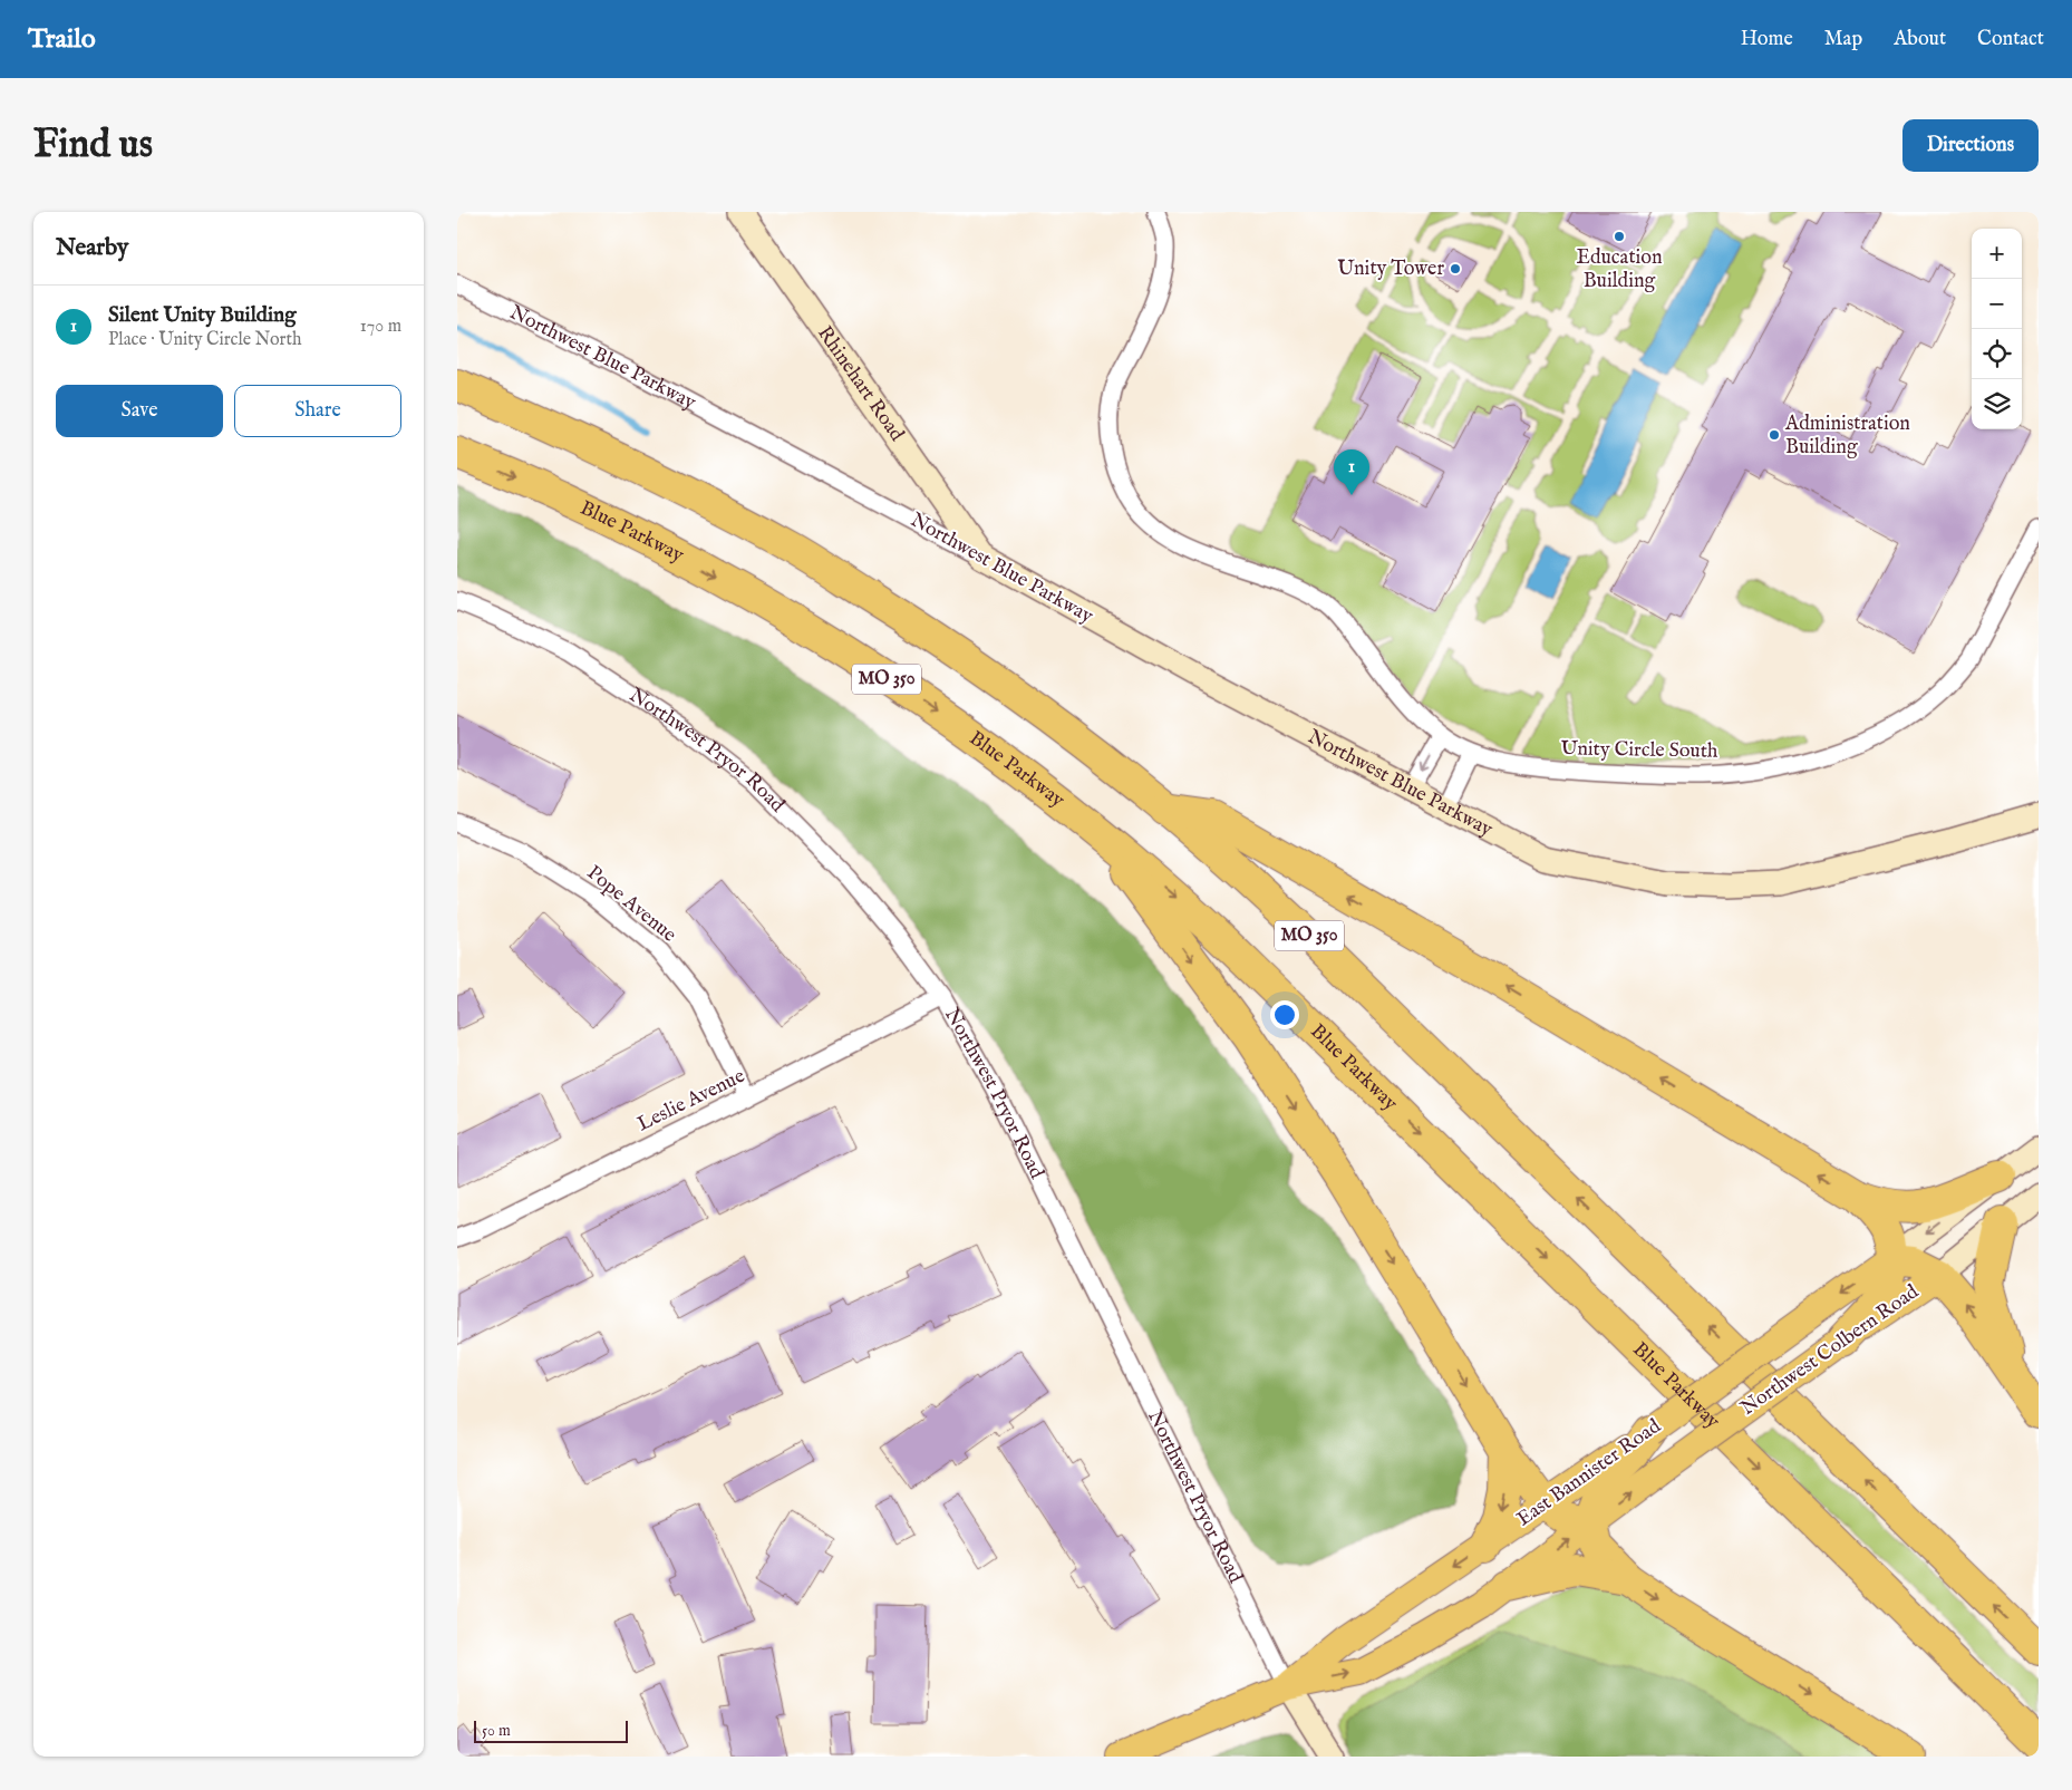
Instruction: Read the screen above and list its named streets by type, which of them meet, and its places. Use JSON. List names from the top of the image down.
{
  "streets": {
    "highway": ["Blue Parkway", "MO 350"],
    "main road": ["Northwest Colbern Road", "East Bannister Road"],
    "street": [
      "Northwest Blue Parkway",
      "Rhinehart Road",
      "Unity Circle South",
      "Northwest Pryor Road",
      "Pope Avenue",
      "Leslie Avenue"
    ]
  },
  "crossings": [
    ["Northwest Blue Parkway", "Rhinehart Road"],
    ["Northwest Pryor Road", "Leslie Avenue"],
    ["Northwest Pryor Road", "East Bannister Road"],
    ["Pope Avenue", "Leslie Avenue"],
    ["Northwest Colbern Road", "East Bannister Road"]
  ],
  "places": ["Education Building", "Unity Tower", "Administration Building"],
  "scale_bar": "50 m",
  "page": {
    "header": "Trailo",
    "nav": [
      "Home",
      "Map",
      "About",
      "Contact"
    ],
    "buttons": [
      "Directions",
      ["Save", "Share"]
    ],
    "title": "Find us",
    "heading": "Nearby",
    "map_buttons": ["+", "−"],
    "list": [
      {
        "mark": "1",
        "name": "Silent Unity Building",
        "note": "Place · Unity Circle North",
        "value": "170 m"
      }
    ],
    "pins": "1",
    "scale": "50 m"
  }
}
